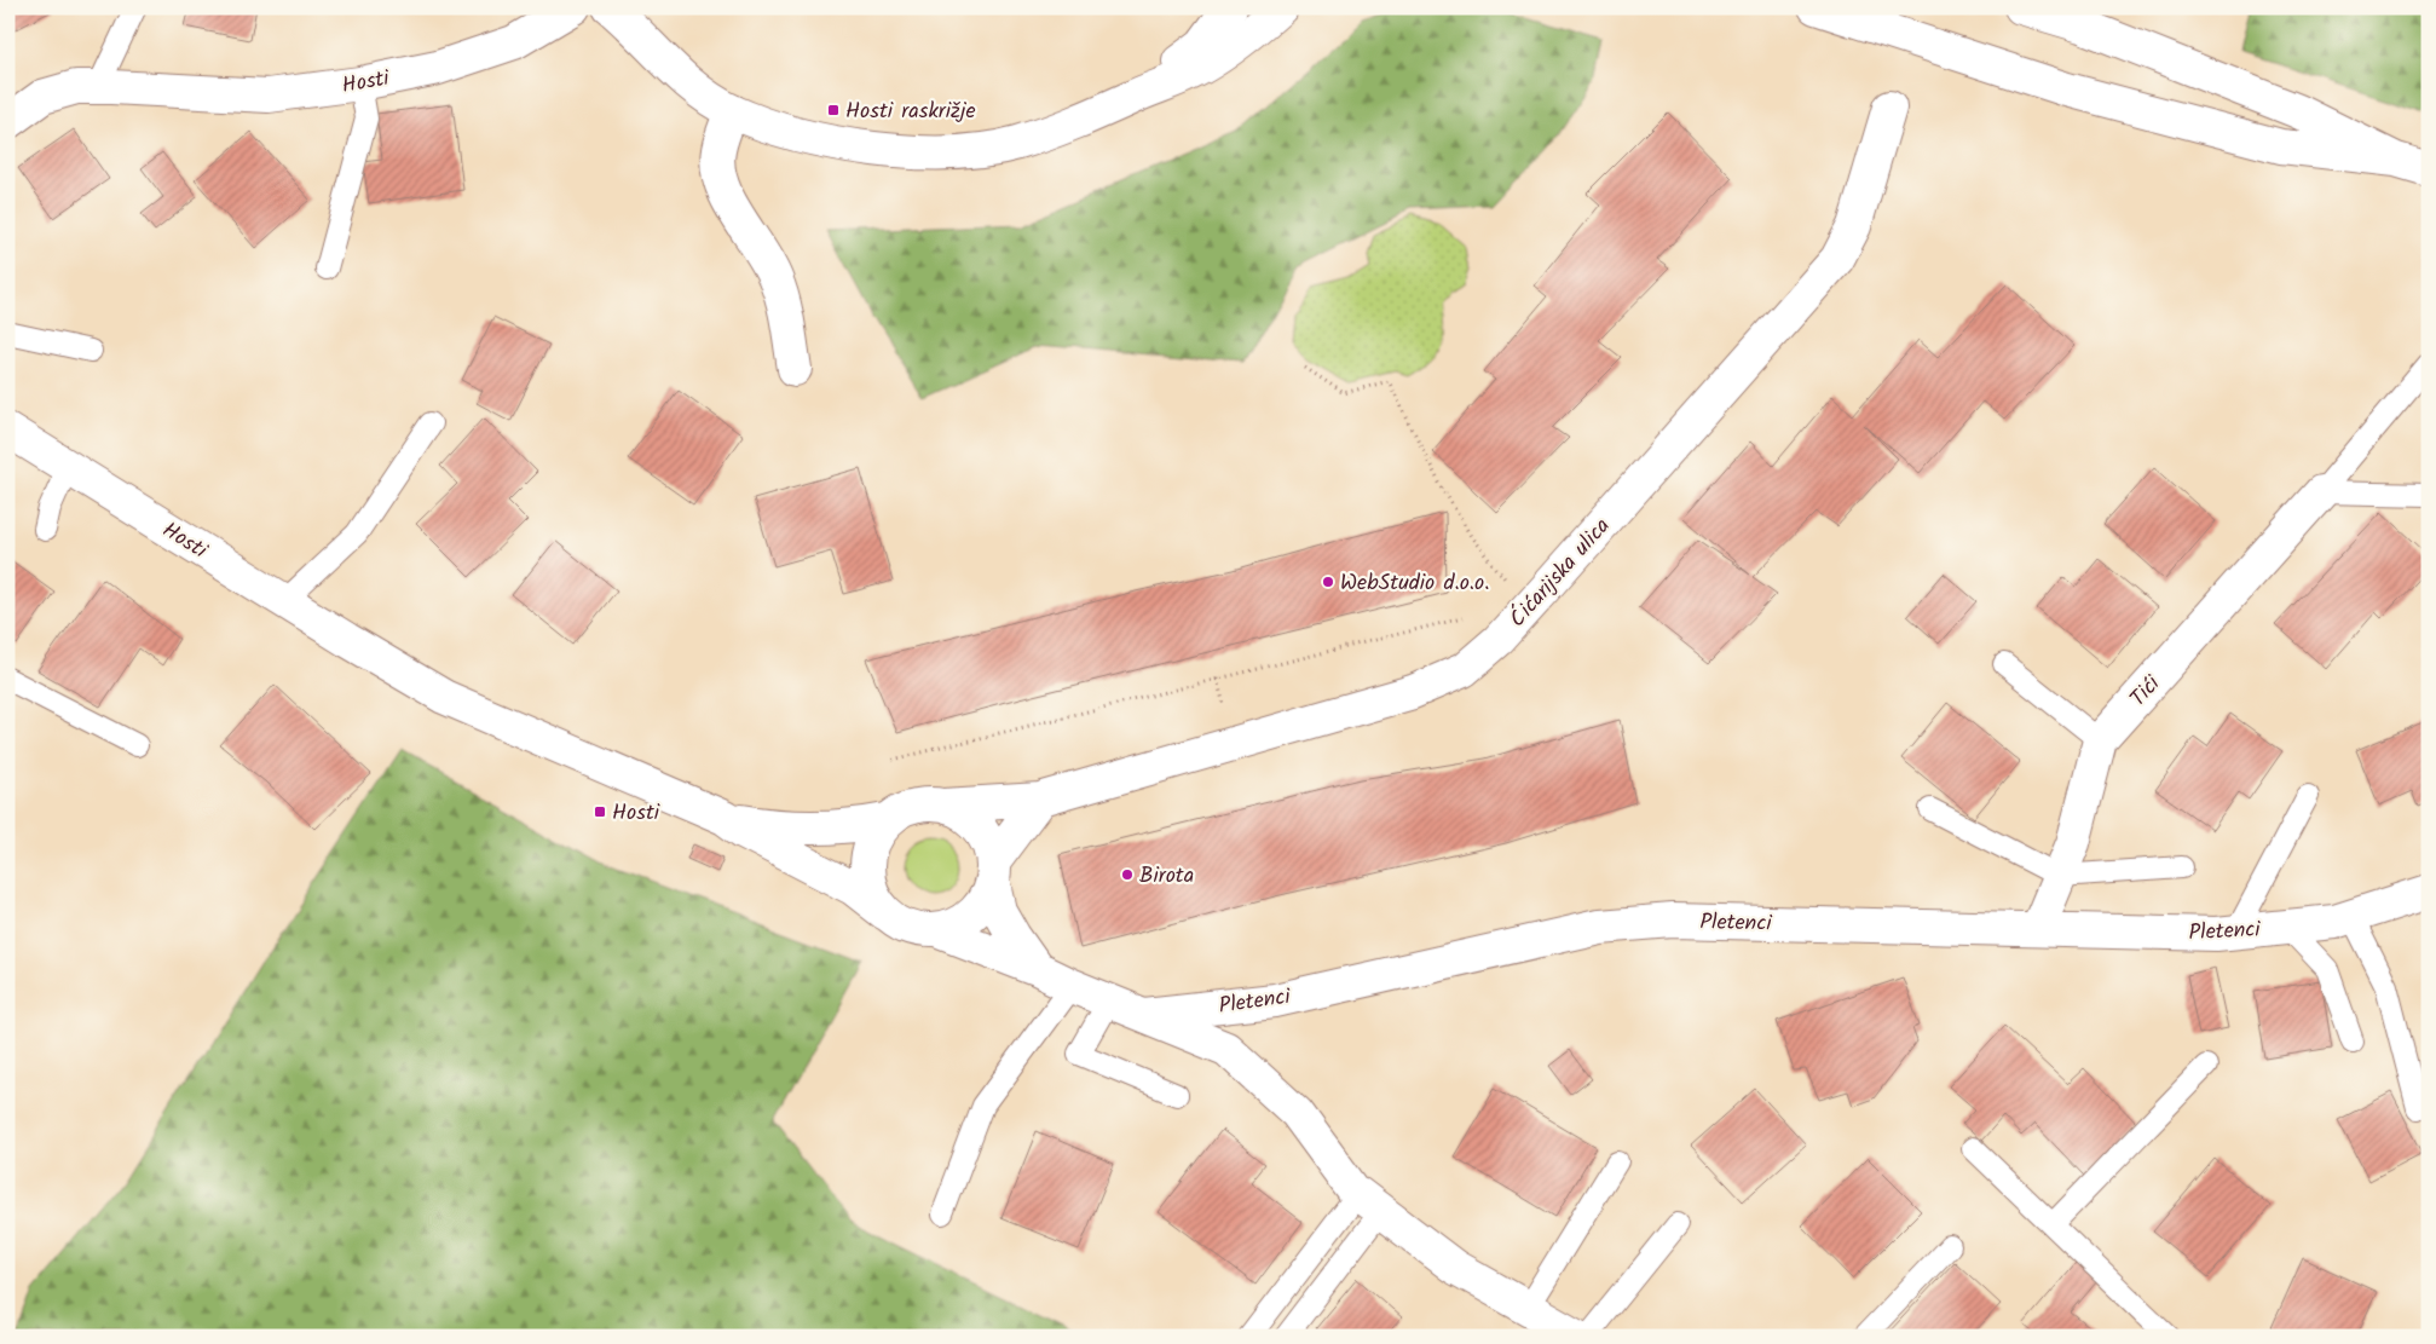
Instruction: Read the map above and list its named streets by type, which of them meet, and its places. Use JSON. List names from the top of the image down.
{
  "streets": {
    "street": [
      "Hosti",
      "Ćićarijska ulica",
      "Tići",
      "Pletenci"
    ]
  },
  "crossings": [
    ["Hosti", "Ćićarijska ulica"],
    ["Hosti", "Pletenci"],
    ["Ćićarijska ulica", "Pletenci"],
    ["Tići", "Pletenci"]
  ],
  "places": {
    "transit": ["Hosti raskrižje", "Hosti"],
    "other": ["WebStudio d.o.o.", "Birota"]
  }
}
